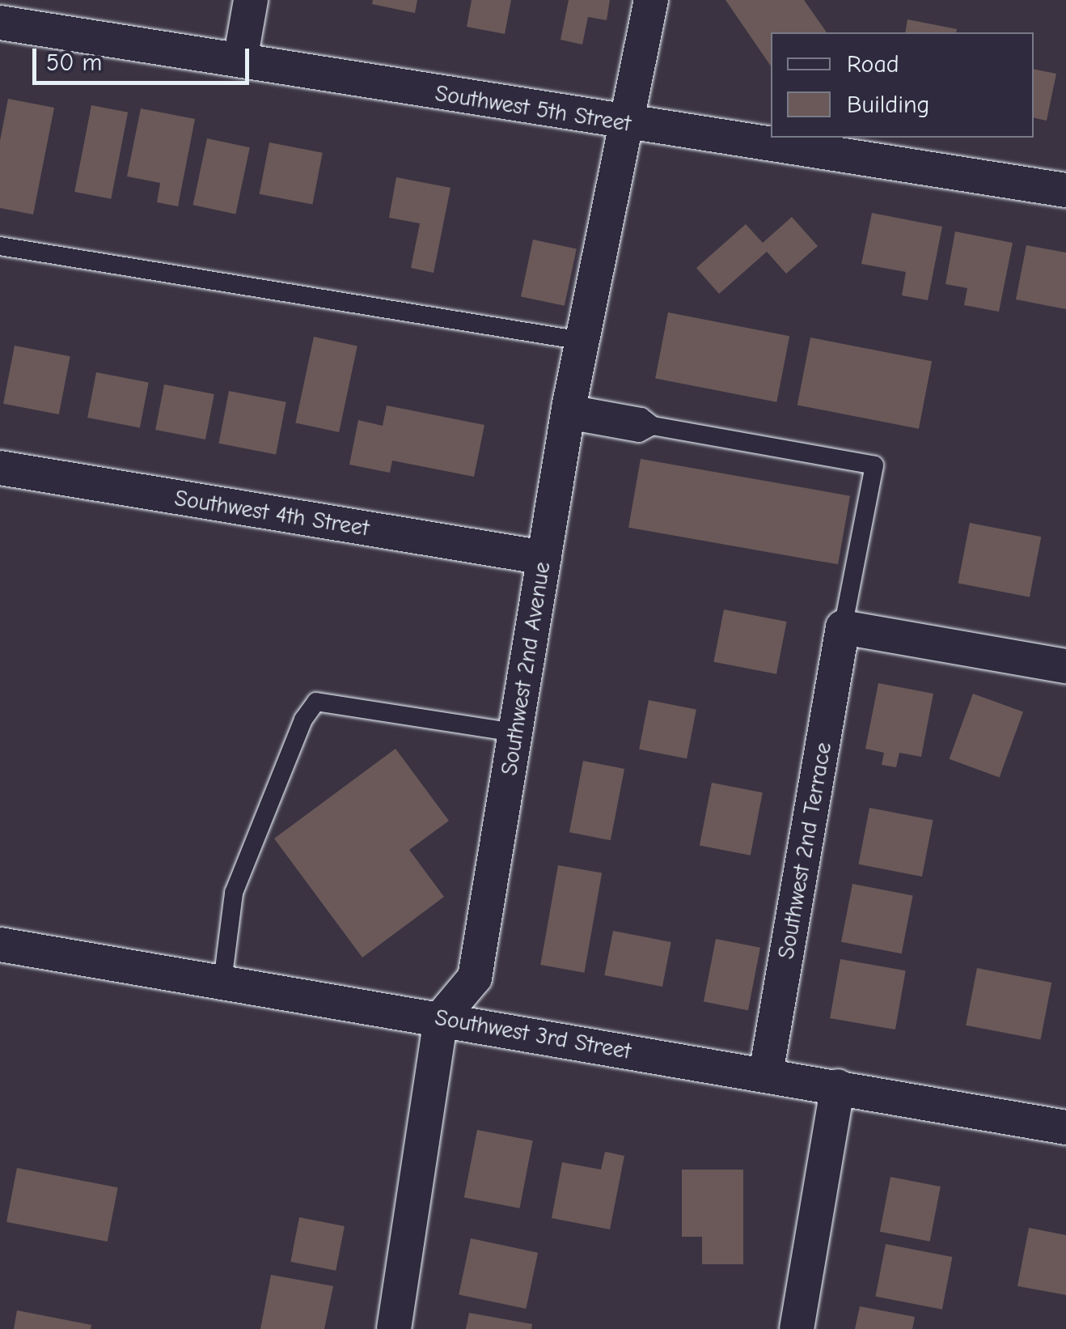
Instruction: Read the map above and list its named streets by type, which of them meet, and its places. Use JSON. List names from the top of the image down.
{
  "streets": {
    "street": [
      "Southwest 5th Street",
      "Southwest 4th Street",
      "Southwest 2nd Avenue",
      "Southwest 2nd Terrace",
      "Southwest 3rd Street"
    ]
  },
  "crossings": [
    ["Southwest 5th Street", "Southwest 2nd Avenue"],
    ["Southwest 4th Street", "Southwest 2nd Avenue"],
    ["Southwest 2nd Avenue", "Southwest 3rd Street"],
    ["Southwest 2nd Terrace", "Southwest 3rd Street"]
  ],
  "legend": ["Road", "Building"],
  "scale_bar": "50 m"
}
